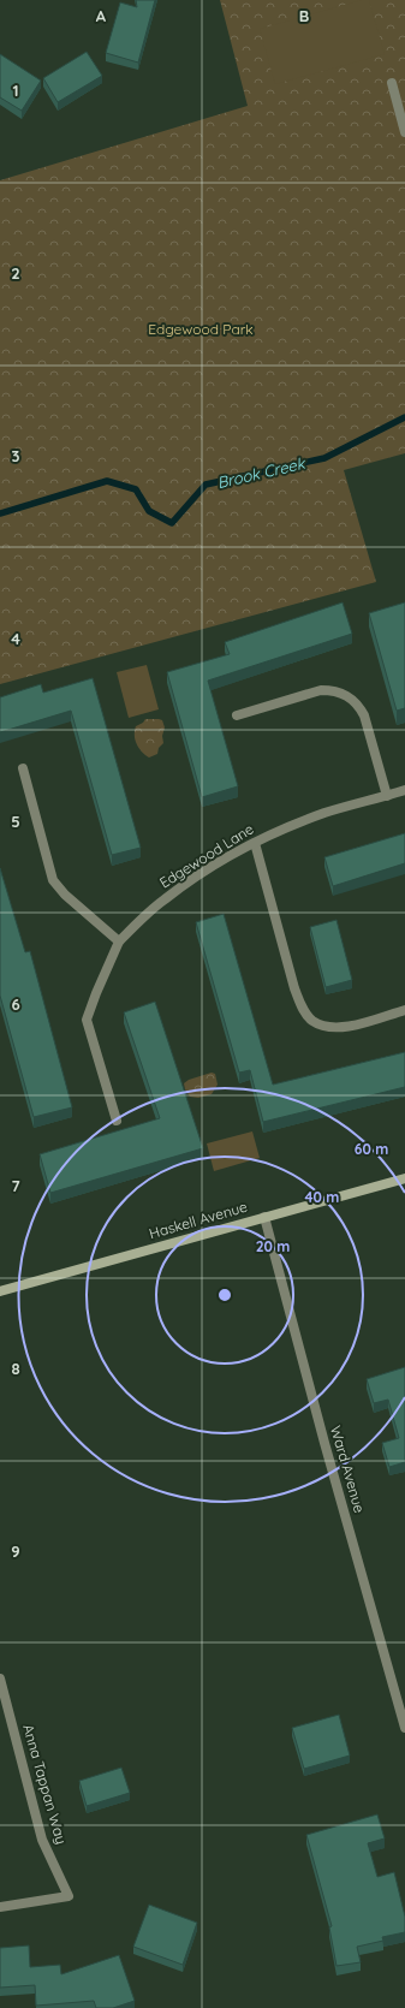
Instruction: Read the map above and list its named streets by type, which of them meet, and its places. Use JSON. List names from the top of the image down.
{
  "streets": {
    "main road": ["Haskell Avenue"],
    "street": ["Edgewood Lane", "Ward Avenue", "Anna Tappan Way"]
  },
  "crossings": [
    ["Haskell Avenue", "Ward Avenue"]
  ],
  "water": ["Brook Creek"],
  "parks": ["Edgewood Park"],
  "grid": {
    "columns": ["A", "B"],
    "rows": [
      "1",
      "2",
      "3",
      "4",
      "5",
      "6",
      "7",
      "8",
      "9"
    ]
  },
  "rings": ["60 m", "40 m", "20 m"]
}
